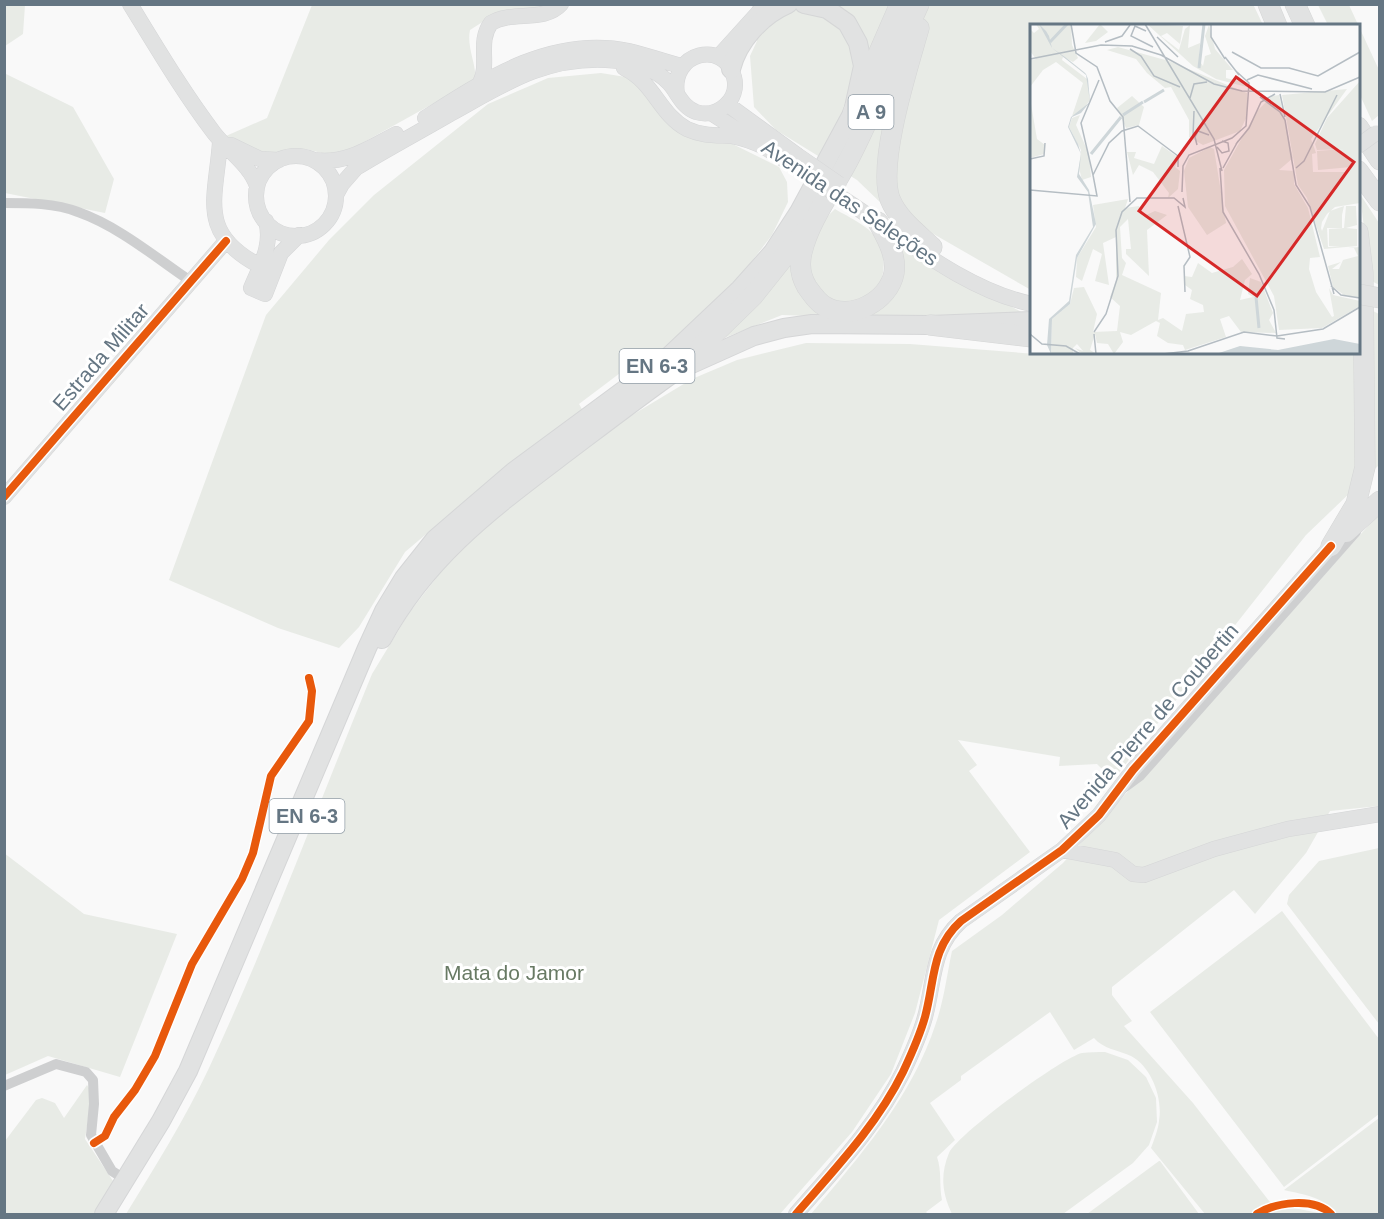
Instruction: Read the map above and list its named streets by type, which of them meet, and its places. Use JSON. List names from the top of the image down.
{
  "streets": {
    "highway": ["A 9"],
    "main road": ["EN 6-3"],
    "street": ["Avenida das Seleções", "Estrada Militar", "Avenida Pierre de Coubertin"]
  },
  "crossings": [
    ["A 9", "EN 6-3"]
  ],
  "parks": ["Mata do Jamor"]
}
